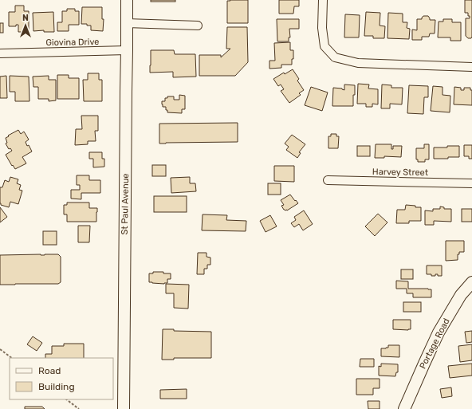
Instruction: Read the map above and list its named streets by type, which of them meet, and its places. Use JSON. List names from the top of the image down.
{
  "streets": {
    "main road": ["St Paul Avenue", "Portage Road"],
    "street": ["Giovina Drive", "Harvey Street"]
  },
  "crossings": [
    ["Giovina Drive", "St Paul Avenue"]
  ],
  "legend": ["Road", "Building"],
  "north": "top"
}
